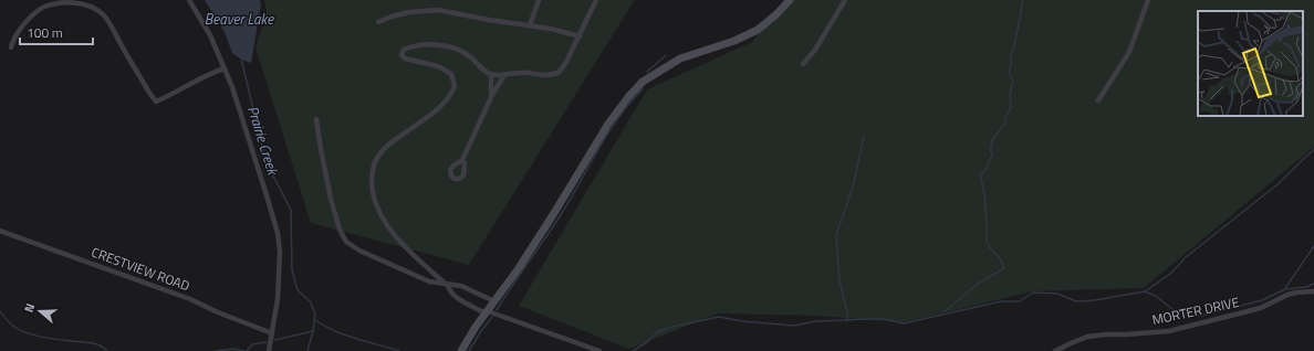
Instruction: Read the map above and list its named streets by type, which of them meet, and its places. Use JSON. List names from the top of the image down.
{
  "streets": {
    "street": ["CRESTVIEW ROAD", "MORTER DRIVE"]
  },
  "water": ["Beaver Lake", "Prairie Creek"],
  "scale_bar": "100 m",
  "north": "left"
}
